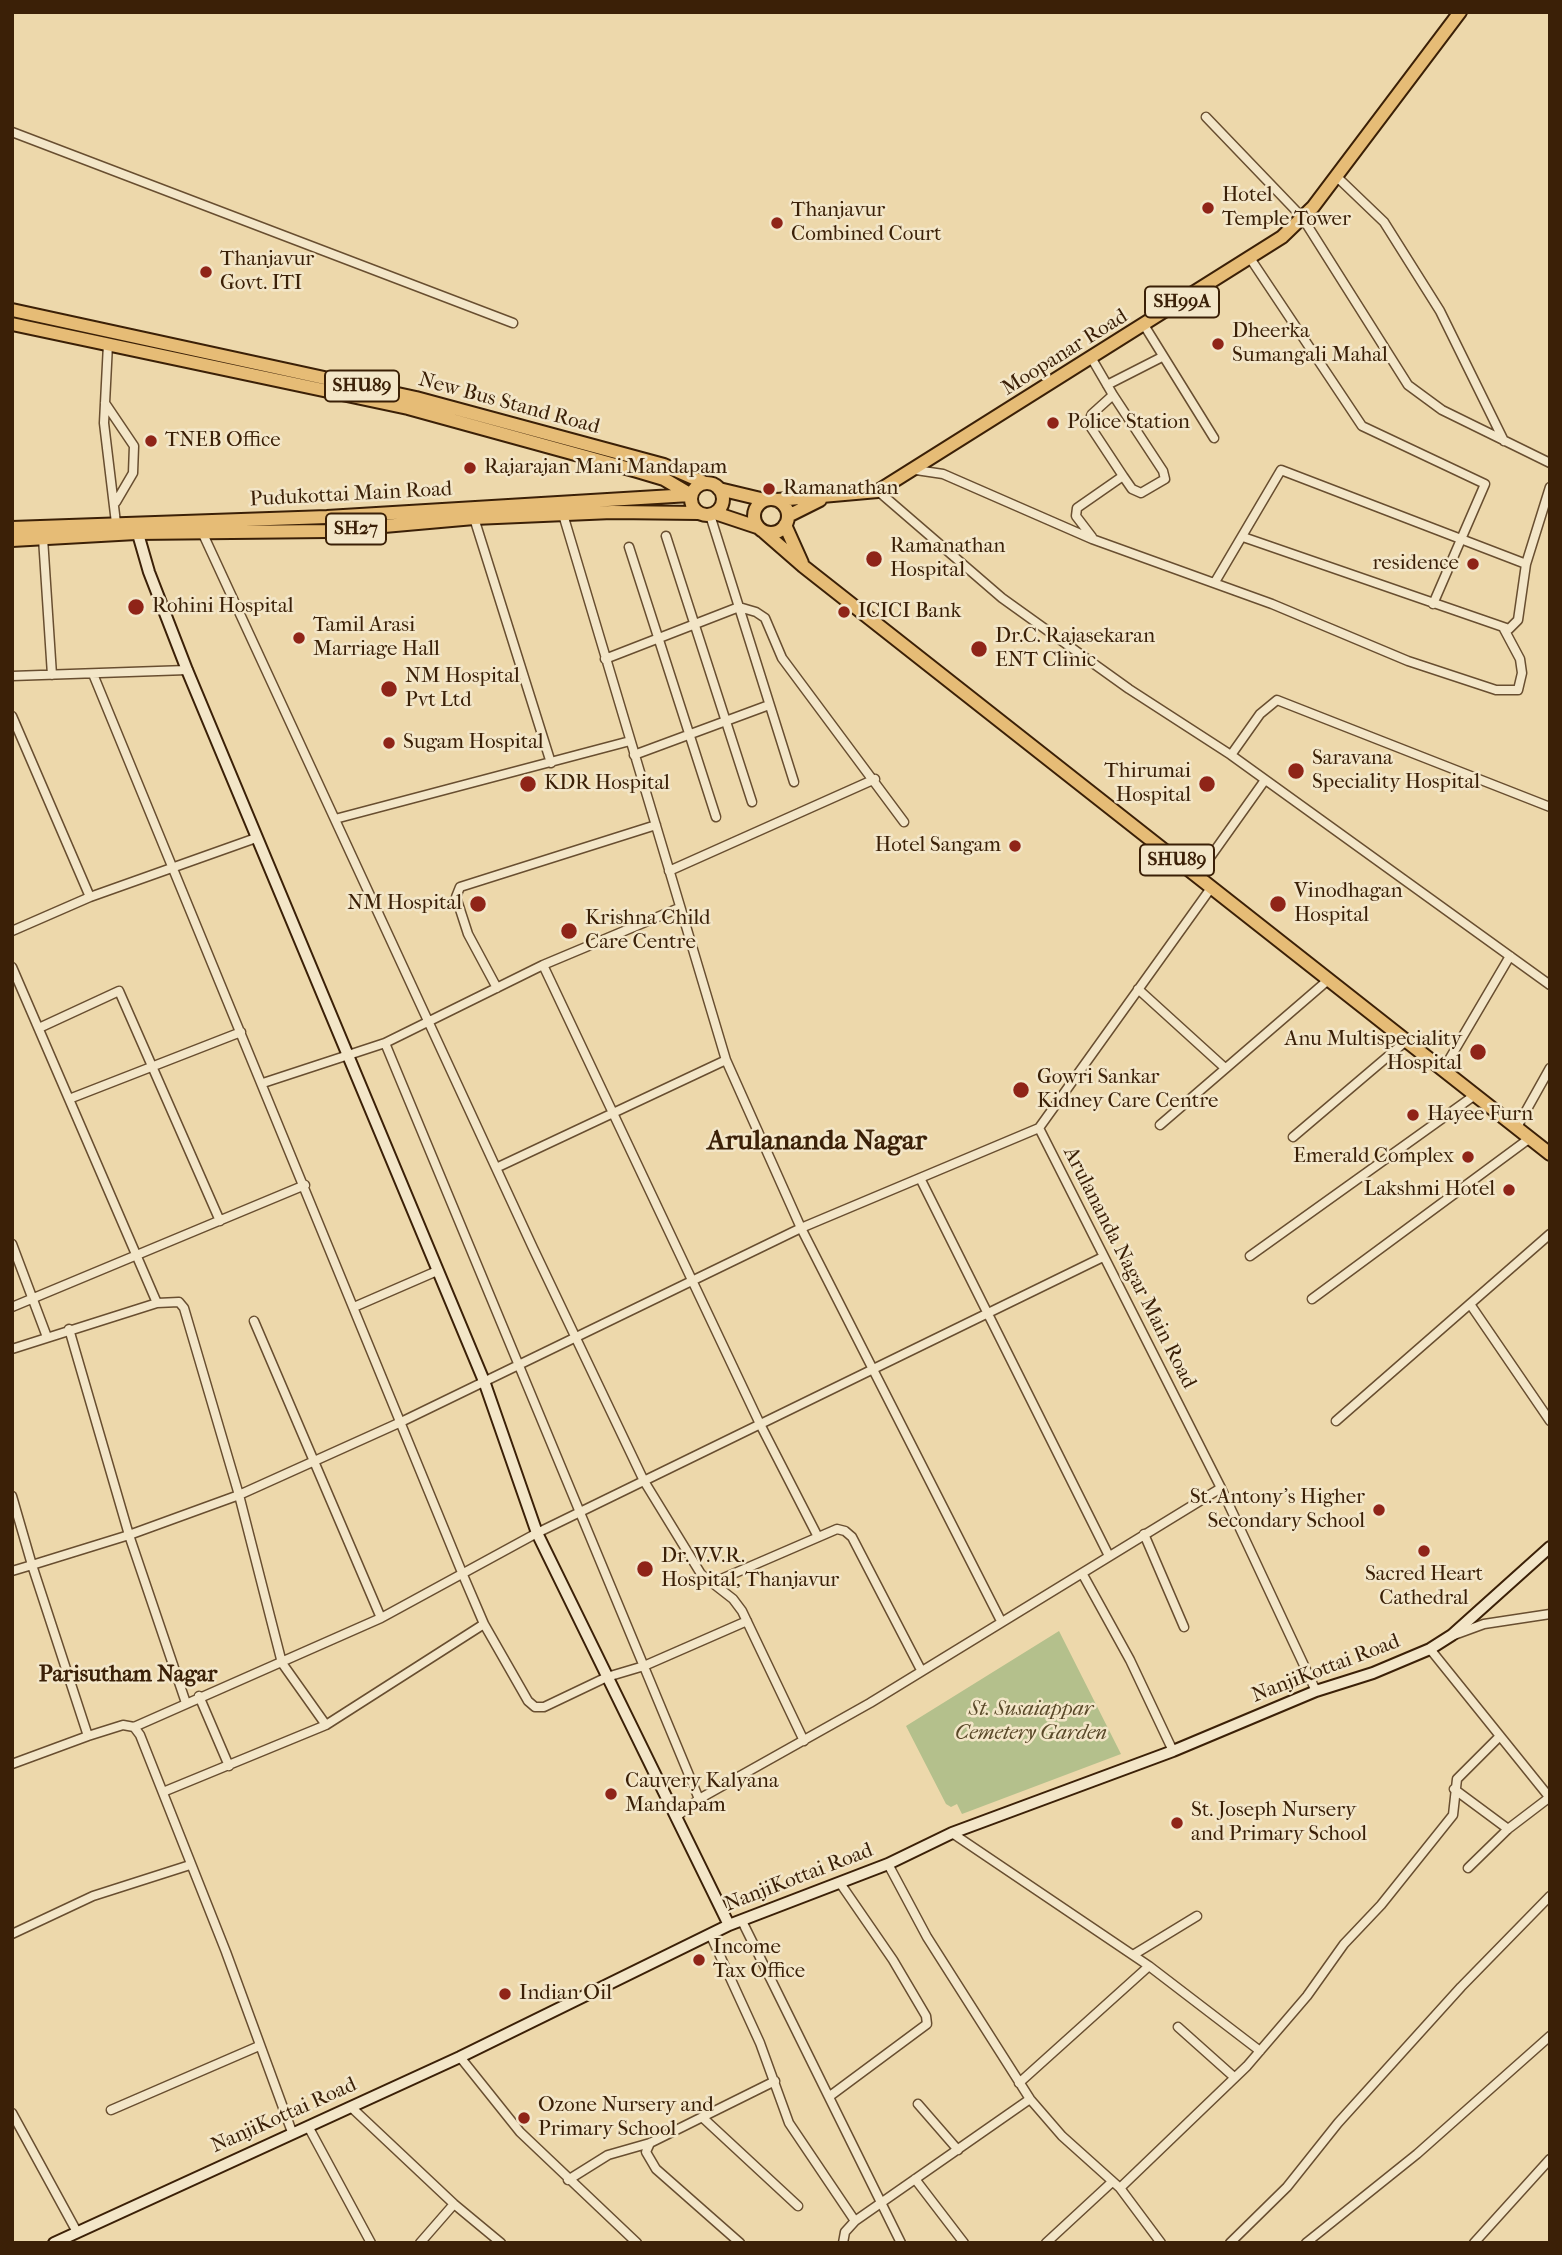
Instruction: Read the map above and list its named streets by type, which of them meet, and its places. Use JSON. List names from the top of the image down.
{
  "streets": {
    "main road": [
      "SH99A",
      "Moopanar Road",
      "SHU89",
      "New Bus Stand Road",
      "Pudukottai Main Road",
      "SH27",
      "NanjiKottai Road"
    ],
    "street": ["Arulananda Nagar Main Road"]
  },
  "crossings": [
    ["Moopanar Road", "SHU89"],
    ["SHU89", "New Bus Stand Road"],
    ["SHU89", "Pudukottai Main Road"],
    ["SHU89", "SH27"],
    ["New Bus Stand Road", "Pudukottai Main Road"],
    ["New Bus Stand Road", "SH27"],
    ["Pudukottai Main Road", "SH27"],
    ["Arulananda Nagar Main Road", "NanjiKottai Road"]
  ],
  "districts": ["Arulananda Nagar", "Parisutham Nagar"],
  "parks": ["St. Susaiappar Cemetery Garden"],
  "places": [
    "Hotel Temple Tower",
    "Thanjavur Combined Court",
    "Thanjavur Govt. ITI",
    "Dheerka Sumangali Mahal",
    "Police Station",
    "TNEB Office",
    "Rajarajan Mani Mandapam",
    "Ramanathan",
    "Ramanathan Hospital",
    "residence",
    "Rohini Hospital",
    "ICICI Bank",
    "Tamil Arasi Marriage Hall",
    "Dr.C. Rajasekaran ENT Clinic",
    "NM Hospital Pvt Ltd",
    "Sugam Hospital",
    "Saravana Speciality Hospital",
    "KDR Hospital",
    "Thirumai Hospital",
    "Hotel Sangam",
    "NM Hospital",
    "Vinodhagan Hospital",
    "Krishna Child Care Centre",
    "Anu Multispeciality Hospital",
    "Gowri Sankar Kidney Care Centre",
    "Hayee Furn",
    "Emerald Complex",
    "Lakshmi Hotel",
    "St. Antony's Higher Secondary School",
    "Sacred Heart Cathedral",
    "Dr. V.V.R. Hospital, Thanjavur",
    "Cauvery Kalyana Mandapam",
    "St. Joseph Nursery and Primary School",
    "Income Tax Office",
    "Indian Oil",
    "Ozone Nursery and Primary School"
  ]
}
